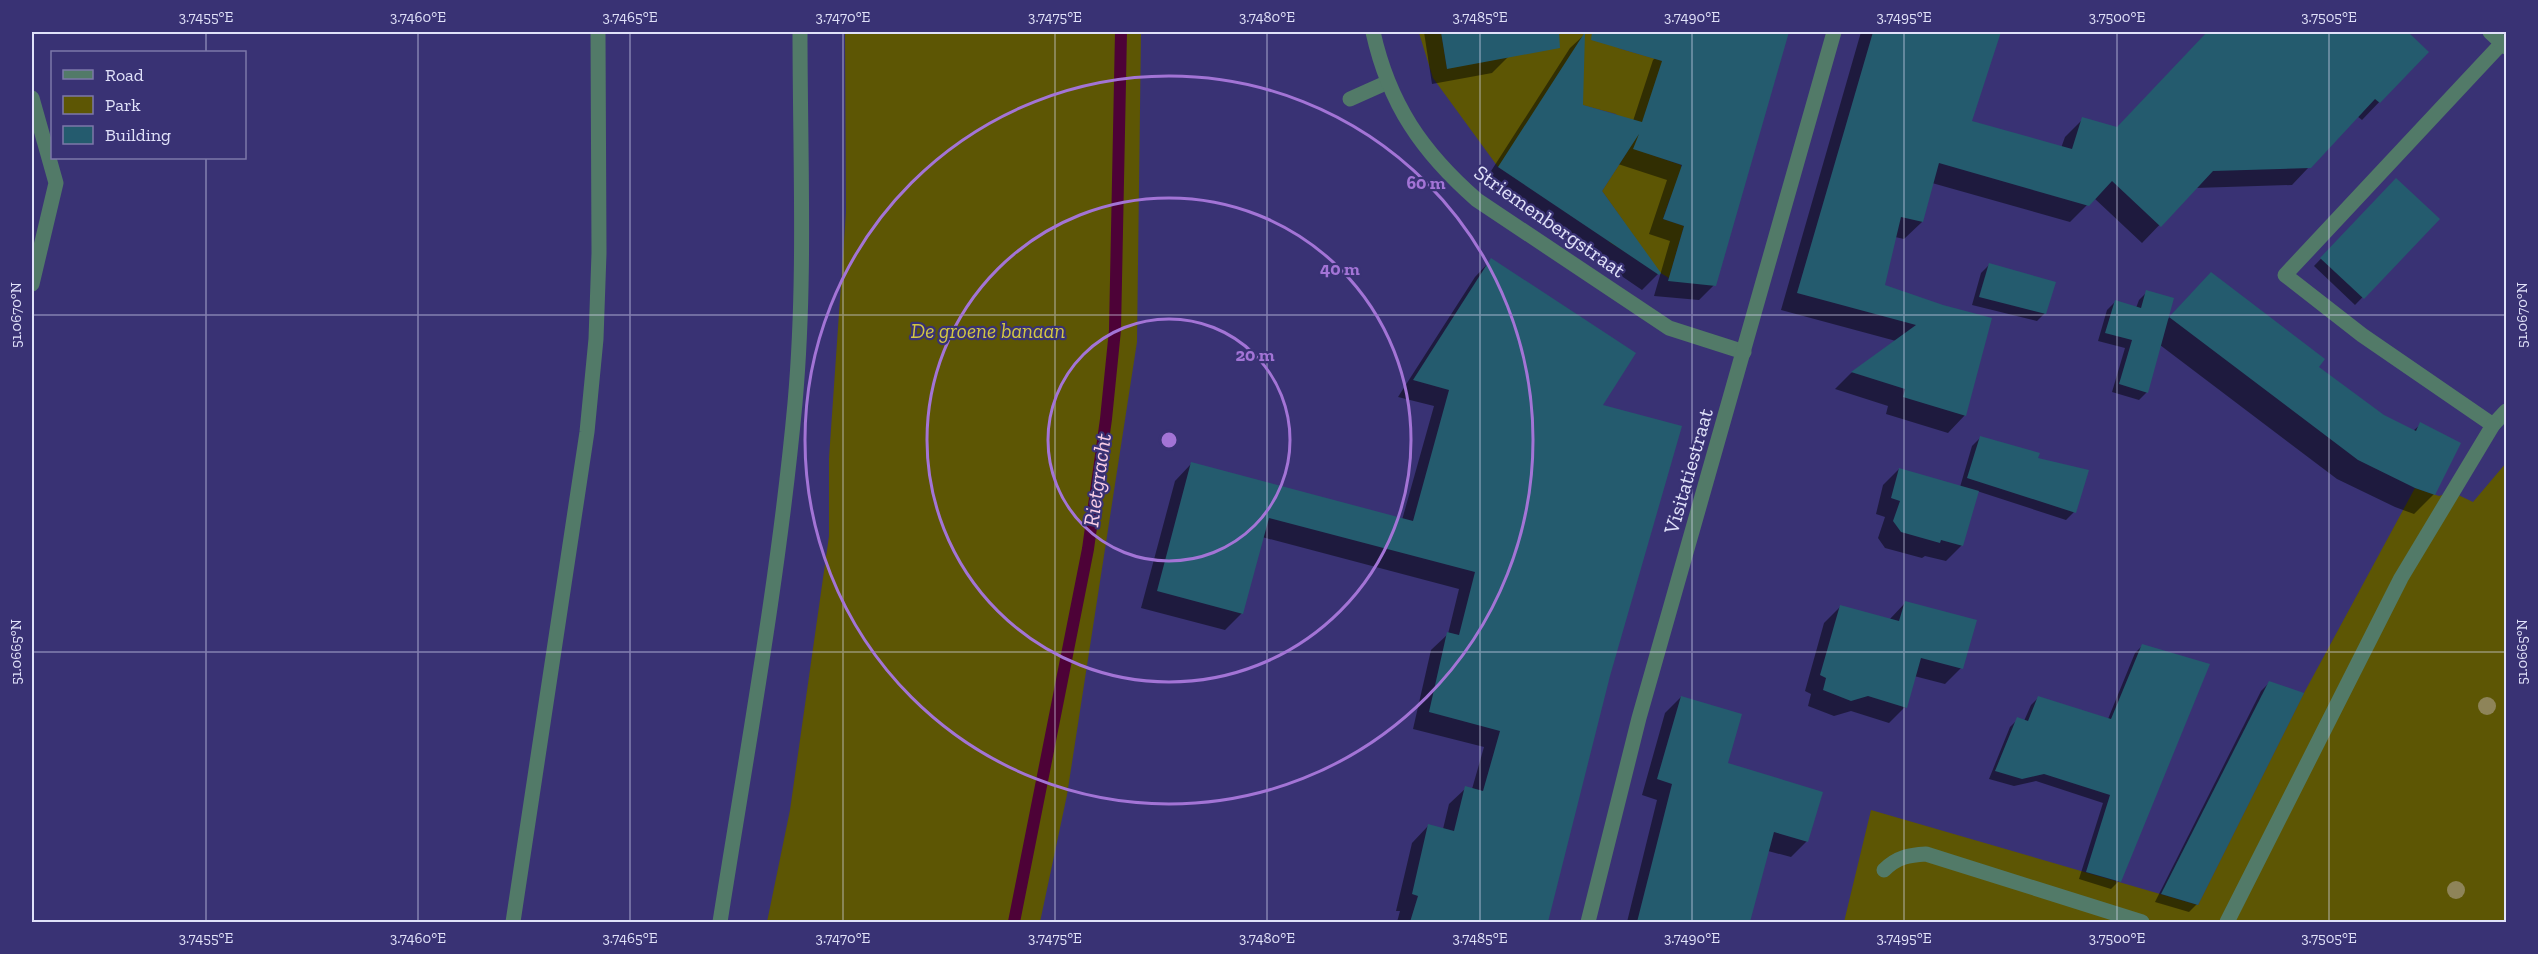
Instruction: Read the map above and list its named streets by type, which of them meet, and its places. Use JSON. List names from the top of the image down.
{
  "streets": {
    "street": ["Striemenbergstraat", "Visitatiestraat"]
  },
  "crossings": [
    ["Striemenbergstraat", "Visitatiestraat"]
  ],
  "water": ["Rietgracht"],
  "parks": ["De groene banaan"],
  "legend": ["Road", "Park", "Building"],
  "coordinates": [
    "3.7455°E",
    "3.7460°E",
    "3.7465°E",
    "3.7470°E",
    "3.7475°E",
    "3.7480°E",
    "3.7485°E",
    "3.7490°E",
    "3.7495°E",
    "3.7500°E",
    "3.7505°E",
    "51.0670°N",
    "51.0665°N"
  ],
  "rings": ["60 m", "40 m", "20 m"]
}
